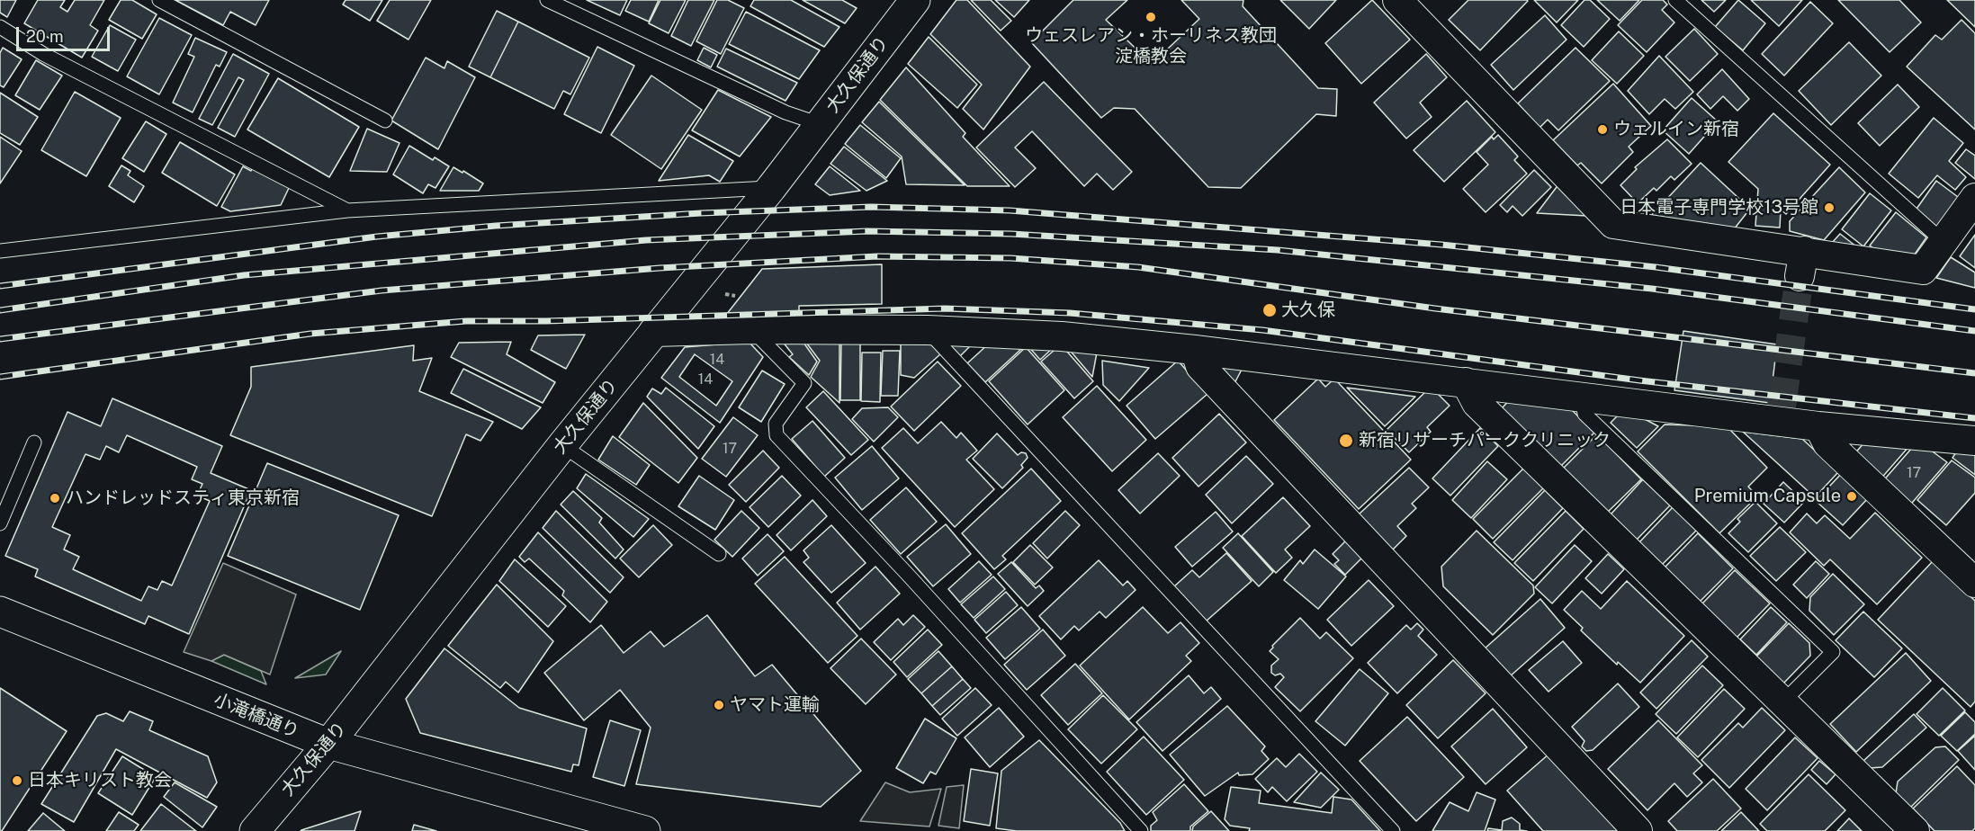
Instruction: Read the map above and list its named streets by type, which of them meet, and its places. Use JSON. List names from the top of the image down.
{
  "streets": {
    "main road": ["大久保通り", "小滝橋通り"]
  },
  "crossings": [
    ["大久保通り", "小滝橋通り"]
  ],
  "places": [
    "ウェスレアン・ホーリネス教団 淀橋教会",
    "ウェルイン新宿",
    "日本電子専門学校13号館",
    "大久保",
    "新宿リサーチパーククリニック",
    "Premium Capsule",
    "ハンドレッドスティ東京新宿",
    "ヤマト運輸",
    "日本キリスト教会"
  ],
  "house_numbers": [
    "14",
    "14",
    "17",
    "17"
  ],
  "scale_bar": "20 m"
}
